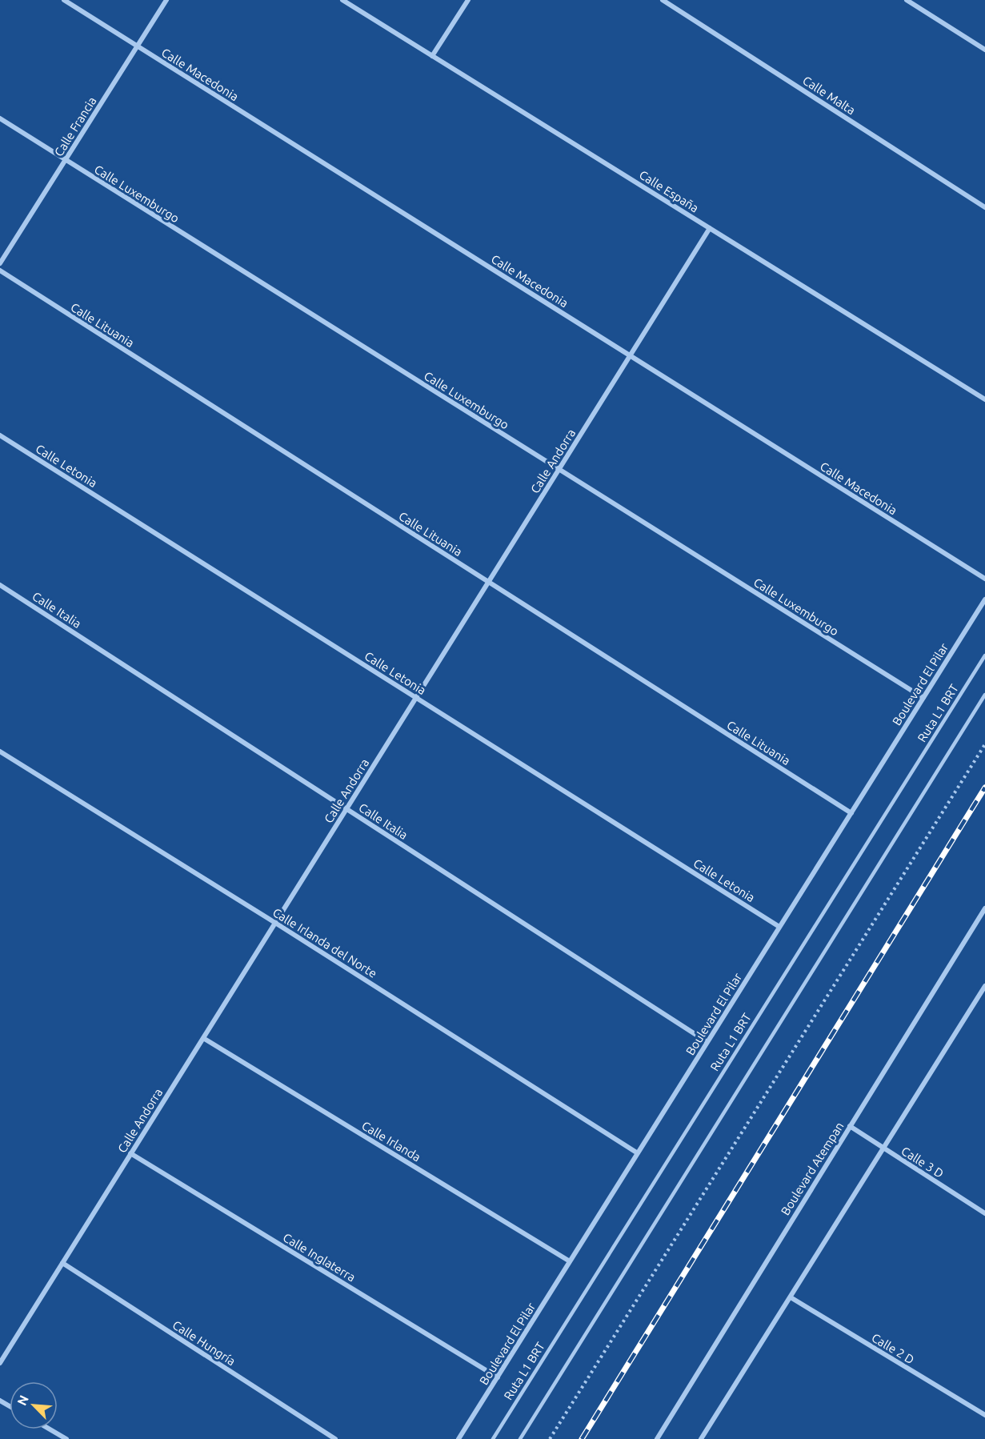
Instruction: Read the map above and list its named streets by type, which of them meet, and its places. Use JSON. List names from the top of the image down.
{
  "streets": {
    "street": [
      "Calle Macedonia",
      "Calle Malta",
      "Calle Francia",
      "Calle España",
      "Calle Luxemburgo",
      "Calle Lituania",
      "Calle Andorra",
      "Calle Letonia",
      "Calle Italia",
      "Boulevard El Pilar",
      "Calle Irlanda del Norte",
      "Calle Irlanda",
      "Calle 3 D",
      "Boulevard Atempan",
      "Calle Inglaterra",
      "Calle Hungría",
      "Calle 2 D"
    ],
    "lane": ["Ruta L1 BRT"]
  },
  "crossings": [
    ["Calle Macedonia", "Calle Francia"],
    ["Calle Macedonia", "Calle Andorra"],
    ["Calle Francia", "Calle Luxemburgo"],
    ["Calle España", "Calle Andorra"],
    ["Calle Luxemburgo", "Calle Andorra"],
    ["Calle Luxemburgo", "Boulevard El Pilar"],
    ["Calle Lituania", "Calle Andorra"],
    ["Calle Lituania", "Boulevard El Pilar"],
    ["Calle Andorra", "Calle Letonia"],
    ["Calle Andorra", "Calle Italia"],
    ["Calle Andorra", "Calle Irlanda del Norte"],
    ["Calle Andorra", "Calle Irlanda"],
    ["Calle Andorra", "Calle Inglaterra"],
    ["Calle Andorra", "Calle Hungría"],
    ["Calle Letonia", "Boulevard El Pilar"],
    ["Calle Italia", "Boulevard El Pilar"],
    ["Boulevard El Pilar", "Calle Irlanda del Norte"],
    ["Boulevard El Pilar", "Calle Irlanda"],
    ["Boulevard El Pilar", "Calle Inglaterra"],
    ["Calle 3 D", "Boulevard Atempan"]
  ],
  "north": "top left"
}
